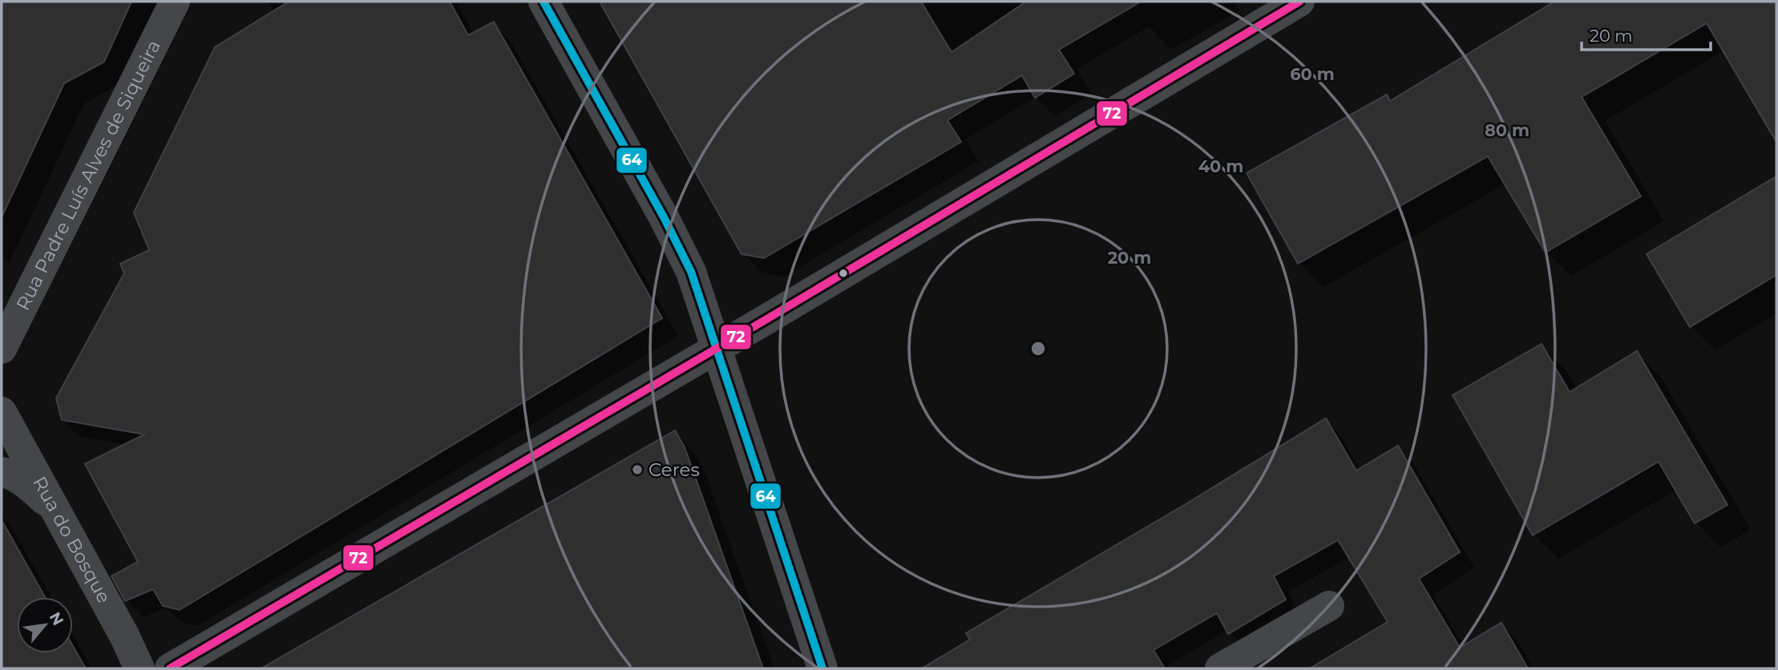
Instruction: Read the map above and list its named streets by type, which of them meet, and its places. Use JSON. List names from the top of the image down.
{
  "streets": {
    "street": ["Rua Padre Luís Alves de Siqueira", "Rua do Bosque"]
  },
  "places": ["Ceres"],
  "lines": ["transit line 64", "transit line 72"],
  "scale_bar": "20 m",
  "north": "top right",
  "rings": [
    "60 m",
    "80 m",
    "40 m",
    "20 m"
  ]
}
